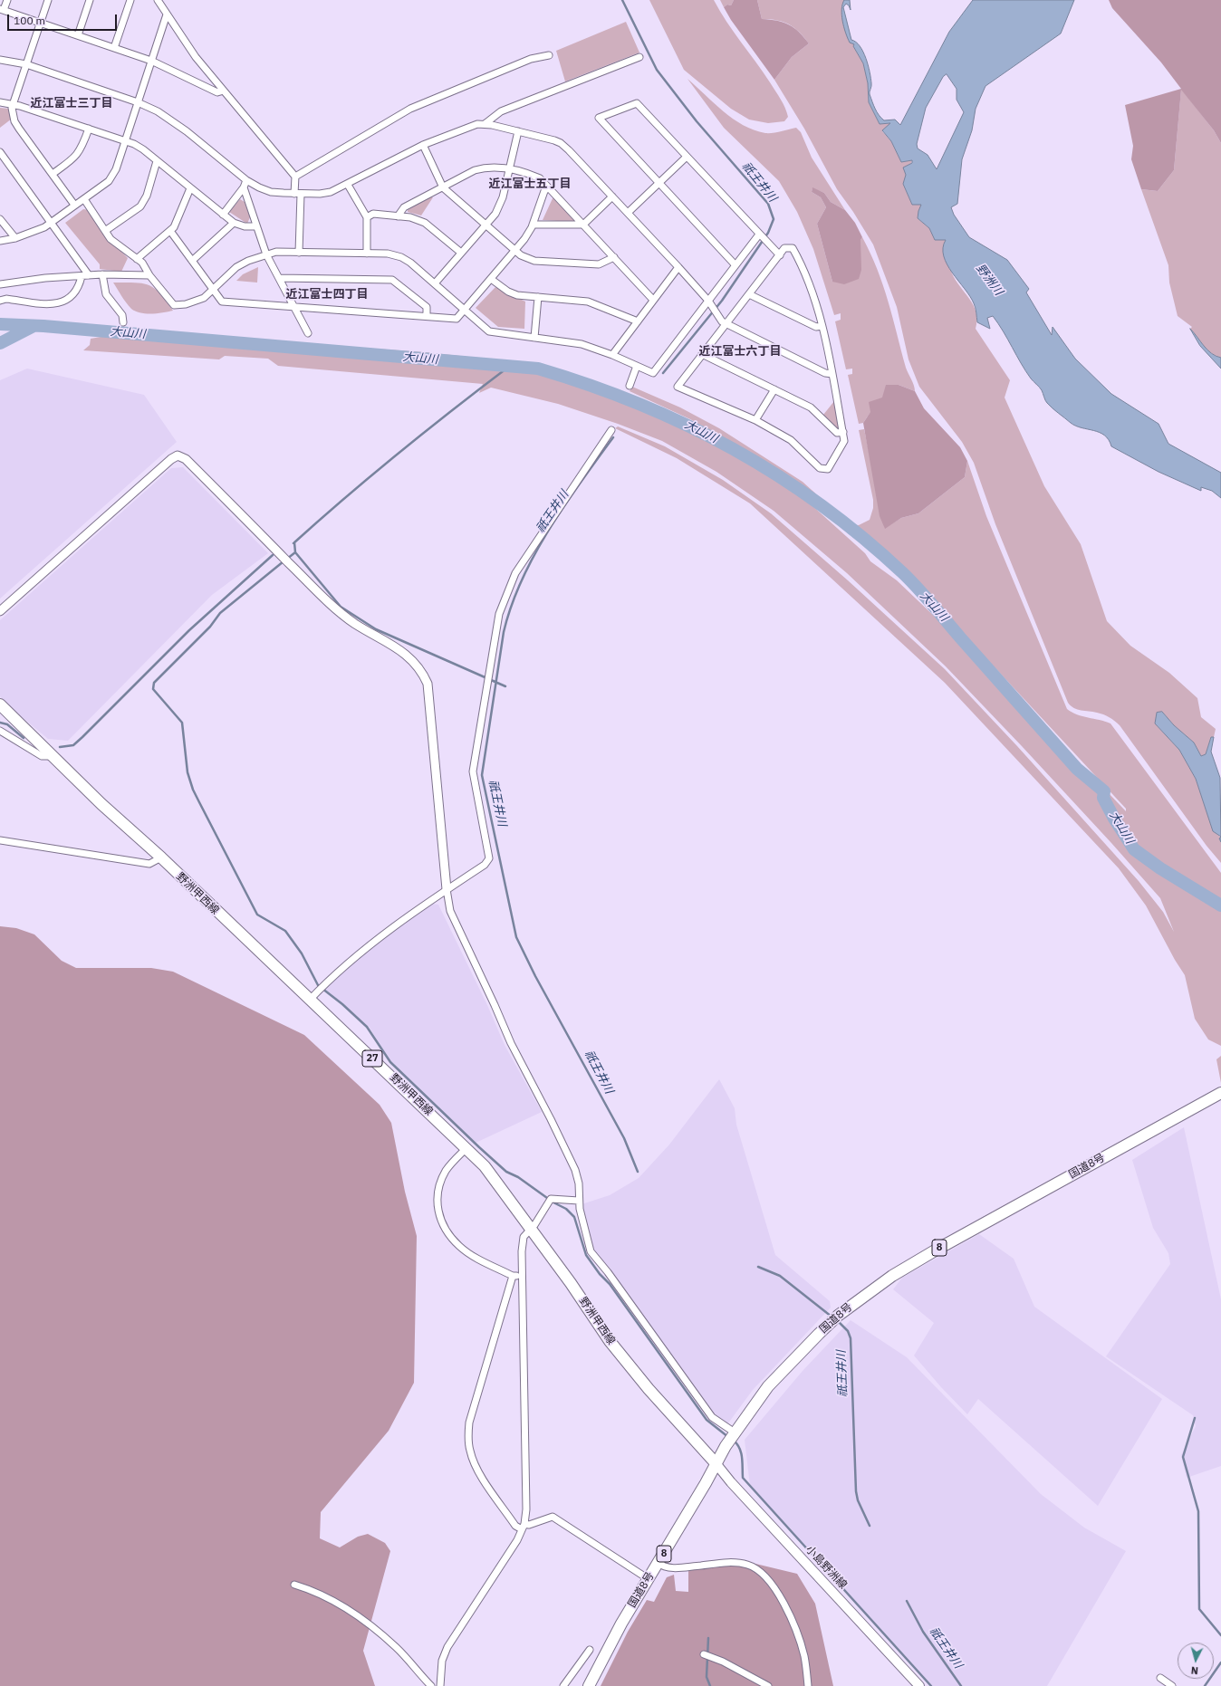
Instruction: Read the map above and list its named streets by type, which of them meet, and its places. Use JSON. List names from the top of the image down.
{
  "streets": {
    "main road": [
      "野洲甲西線",
      "27",
      "国道8号",
      "8",
      "小島野洲線"
    ]
  },
  "crossings": [
    ["野洲甲西線", "国道8号"],
    ["野洲甲西線", "小島野洲線"],
    ["国道8号", "小島野洲線"]
  ],
  "districts": [
    "近江富士三丁目",
    "近江富士五丁目",
    "近江富士四丁目",
    "近江富士六丁目"
  ],
  "water": ["祇王井川", "野洲川", "大山川"],
  "scale_bar": "100 m",
  "north": "bottom"
}
